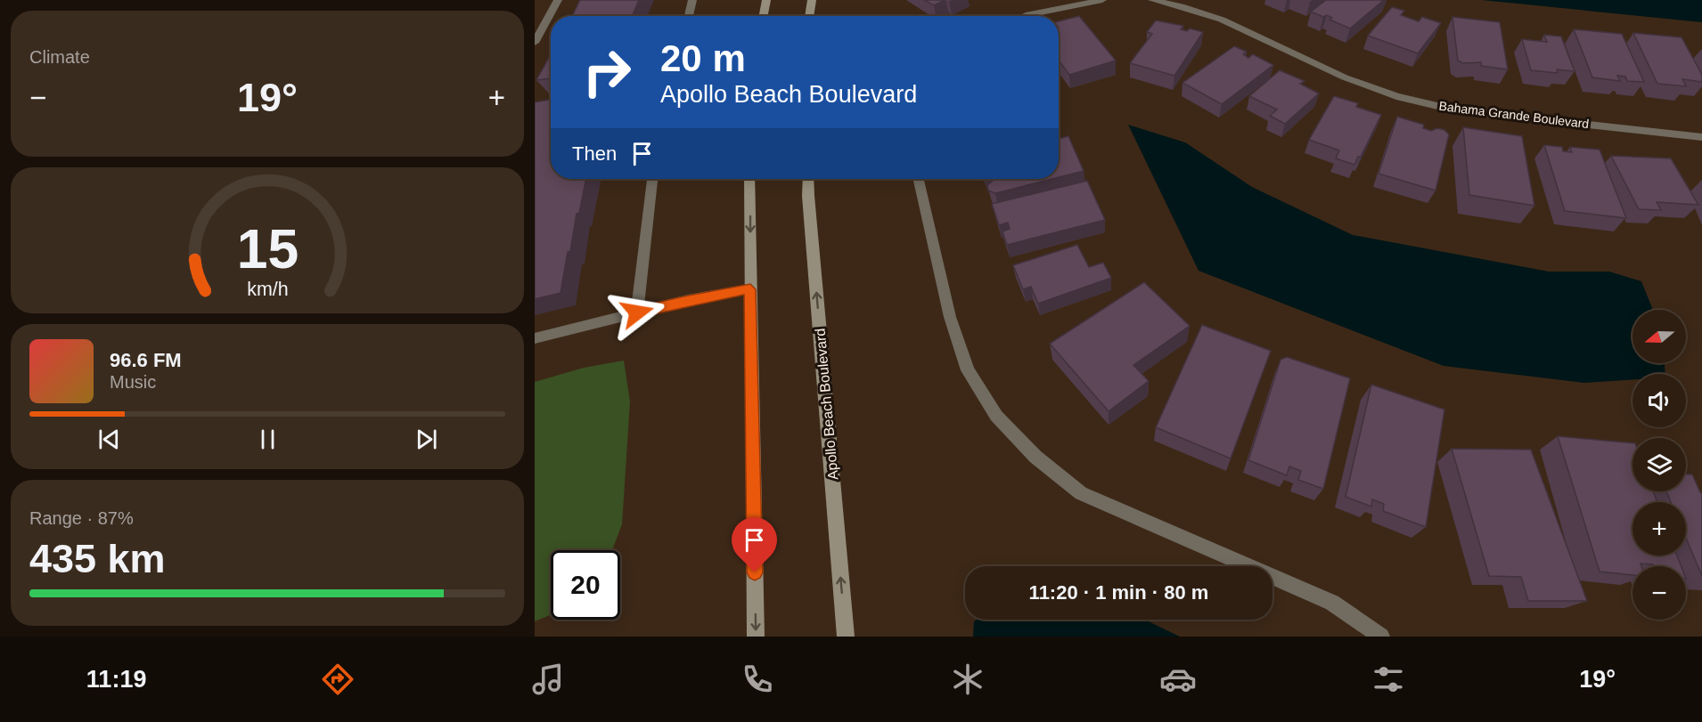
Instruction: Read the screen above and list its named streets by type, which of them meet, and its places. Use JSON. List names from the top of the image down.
{
  "streets": {
    "main road": ["Apollo Beach Boulevard"],
    "street": ["Bahama Grande Boulevard"]
  },
  "north": "left",
  "page": {
    "tile": [
      "Climate",
      ["Range · 87%", "435 km"]
    ],
    "turn": ["20 m", "Apollo Beach Boulevard"],
    "heat": ["−", "19°", "+"],
    "then": "Then",
    "map_buttons": ["+", "−"],
    "song": ["96.6 FM", "Music"],
    "limit": "20",
    "trip": "11:20 · 1 min · 80 m",
    "tabs": ["11:19", "19°"],
    "gauge": ["15", "km/h"]
  }
}
